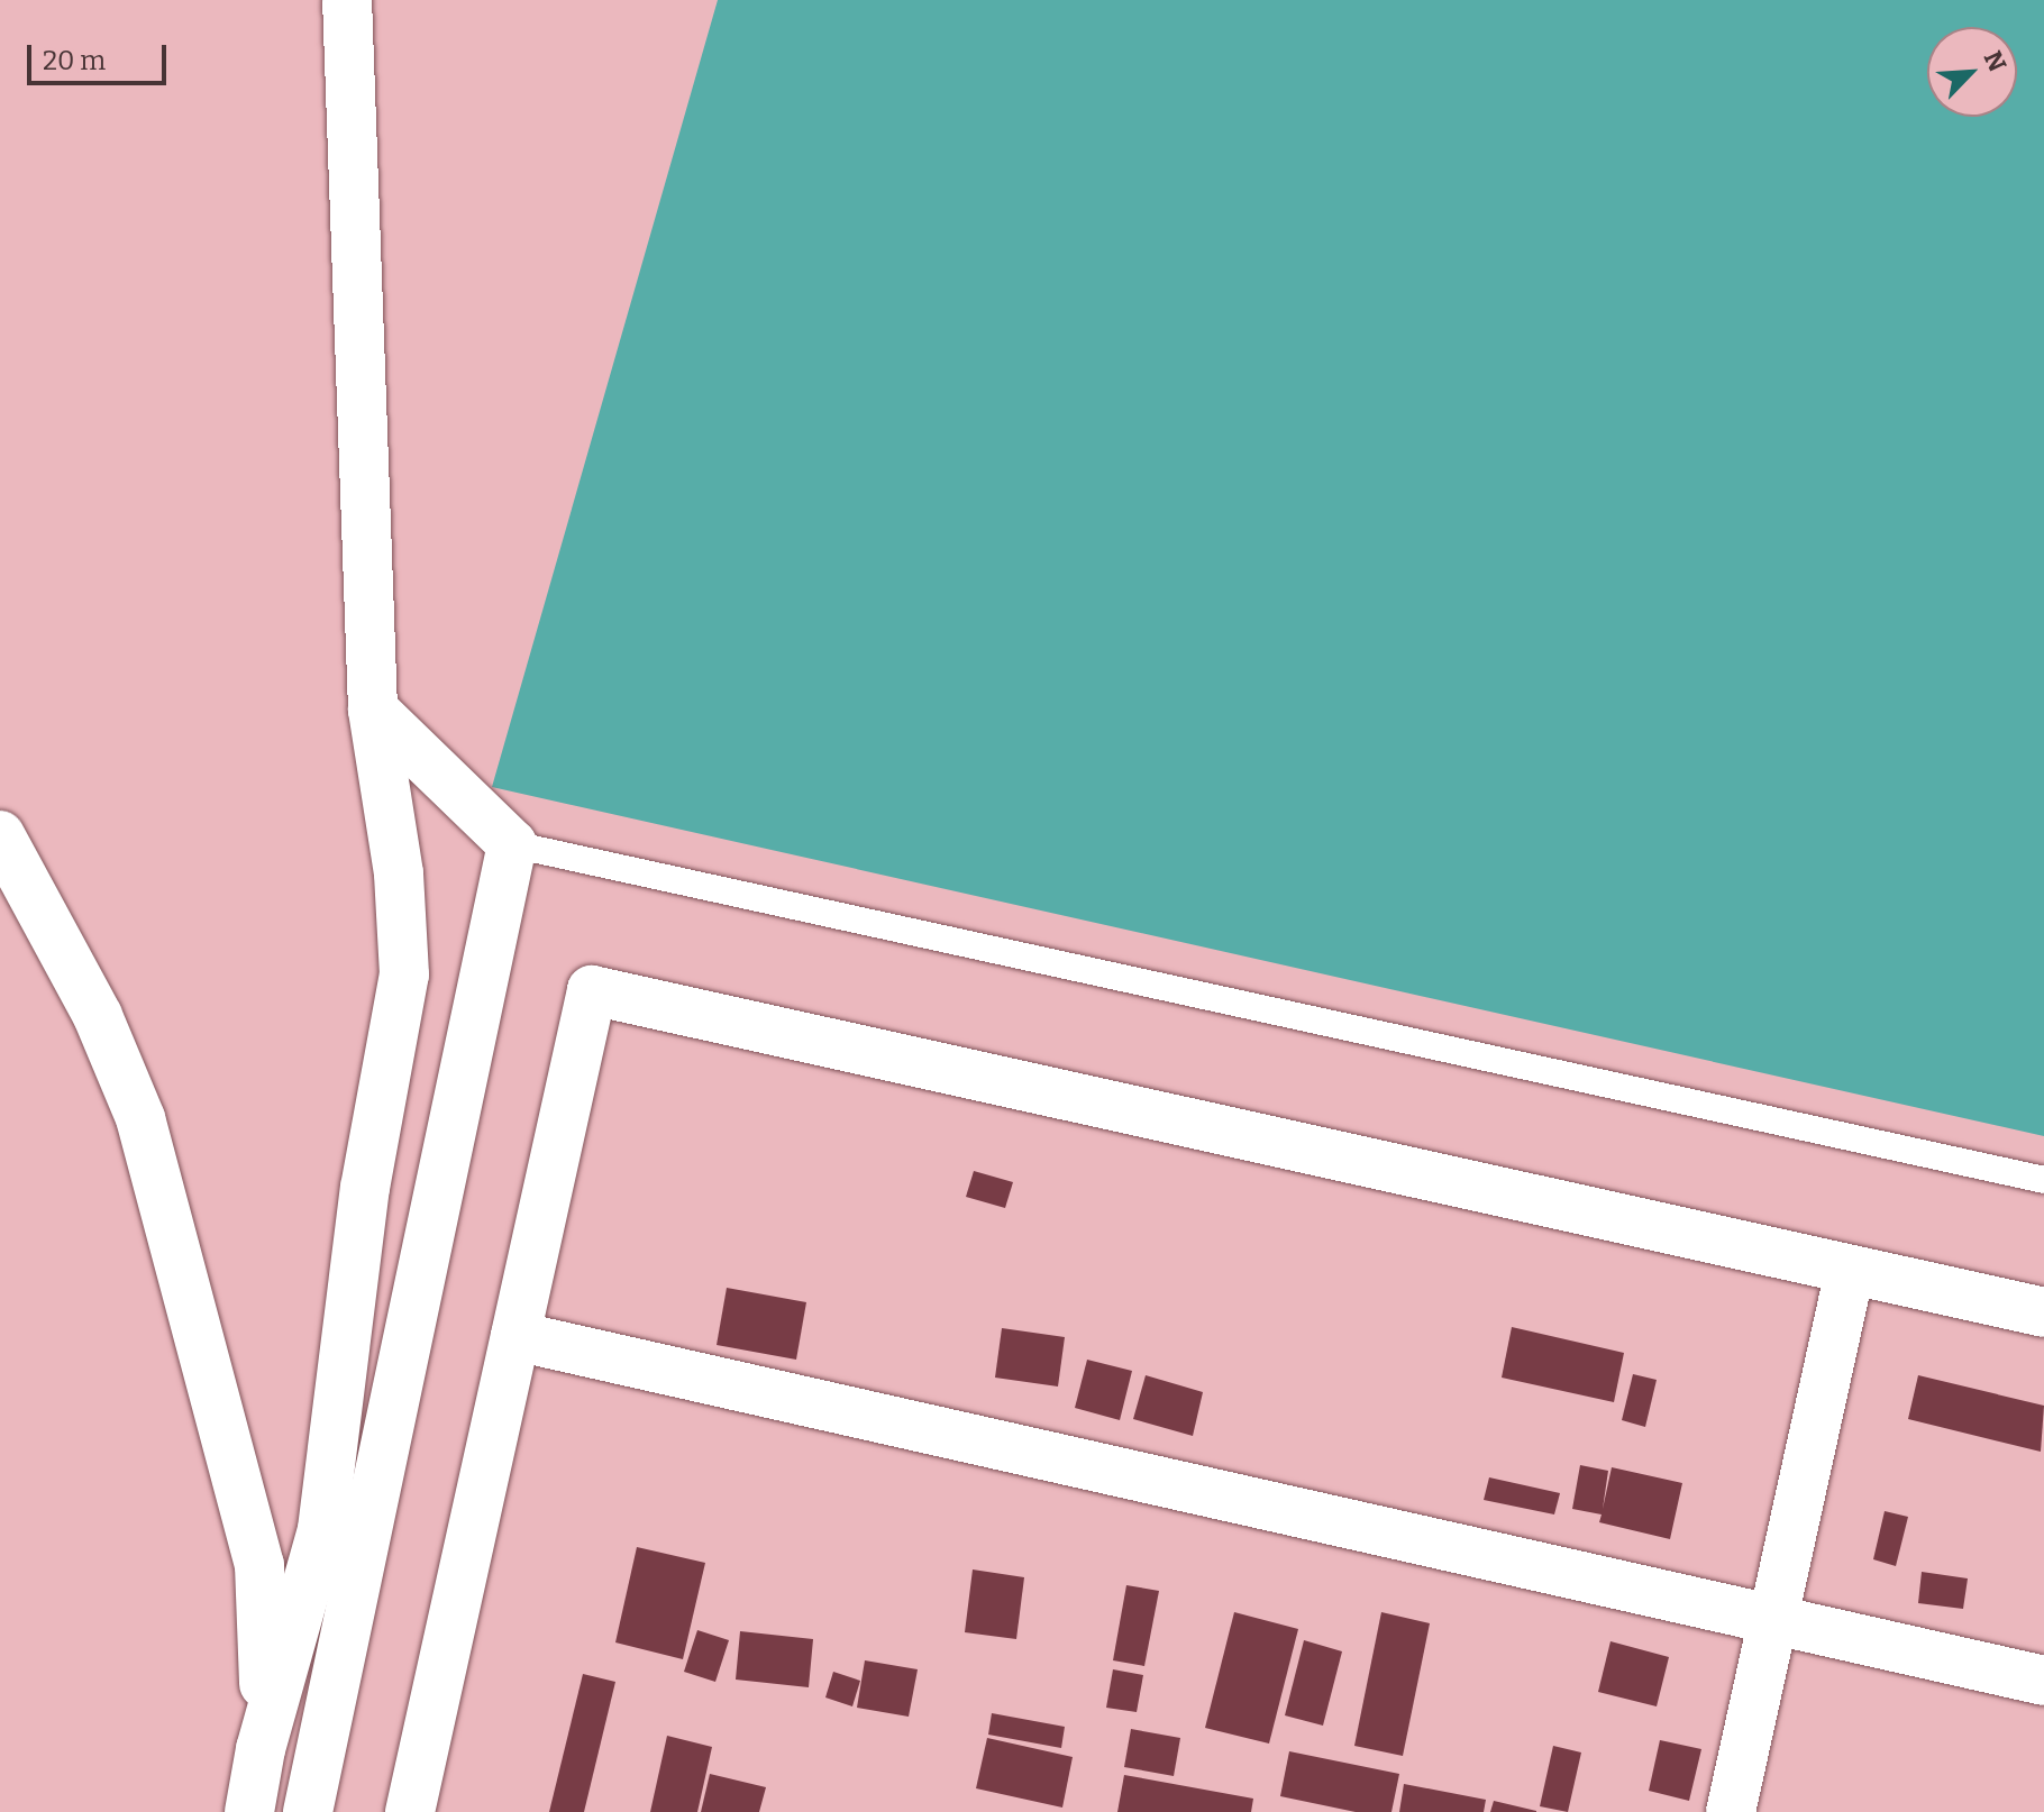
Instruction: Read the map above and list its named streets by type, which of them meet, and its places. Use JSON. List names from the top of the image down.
{
  "scale_bar": "20 m",
  "north": "top right"
}
